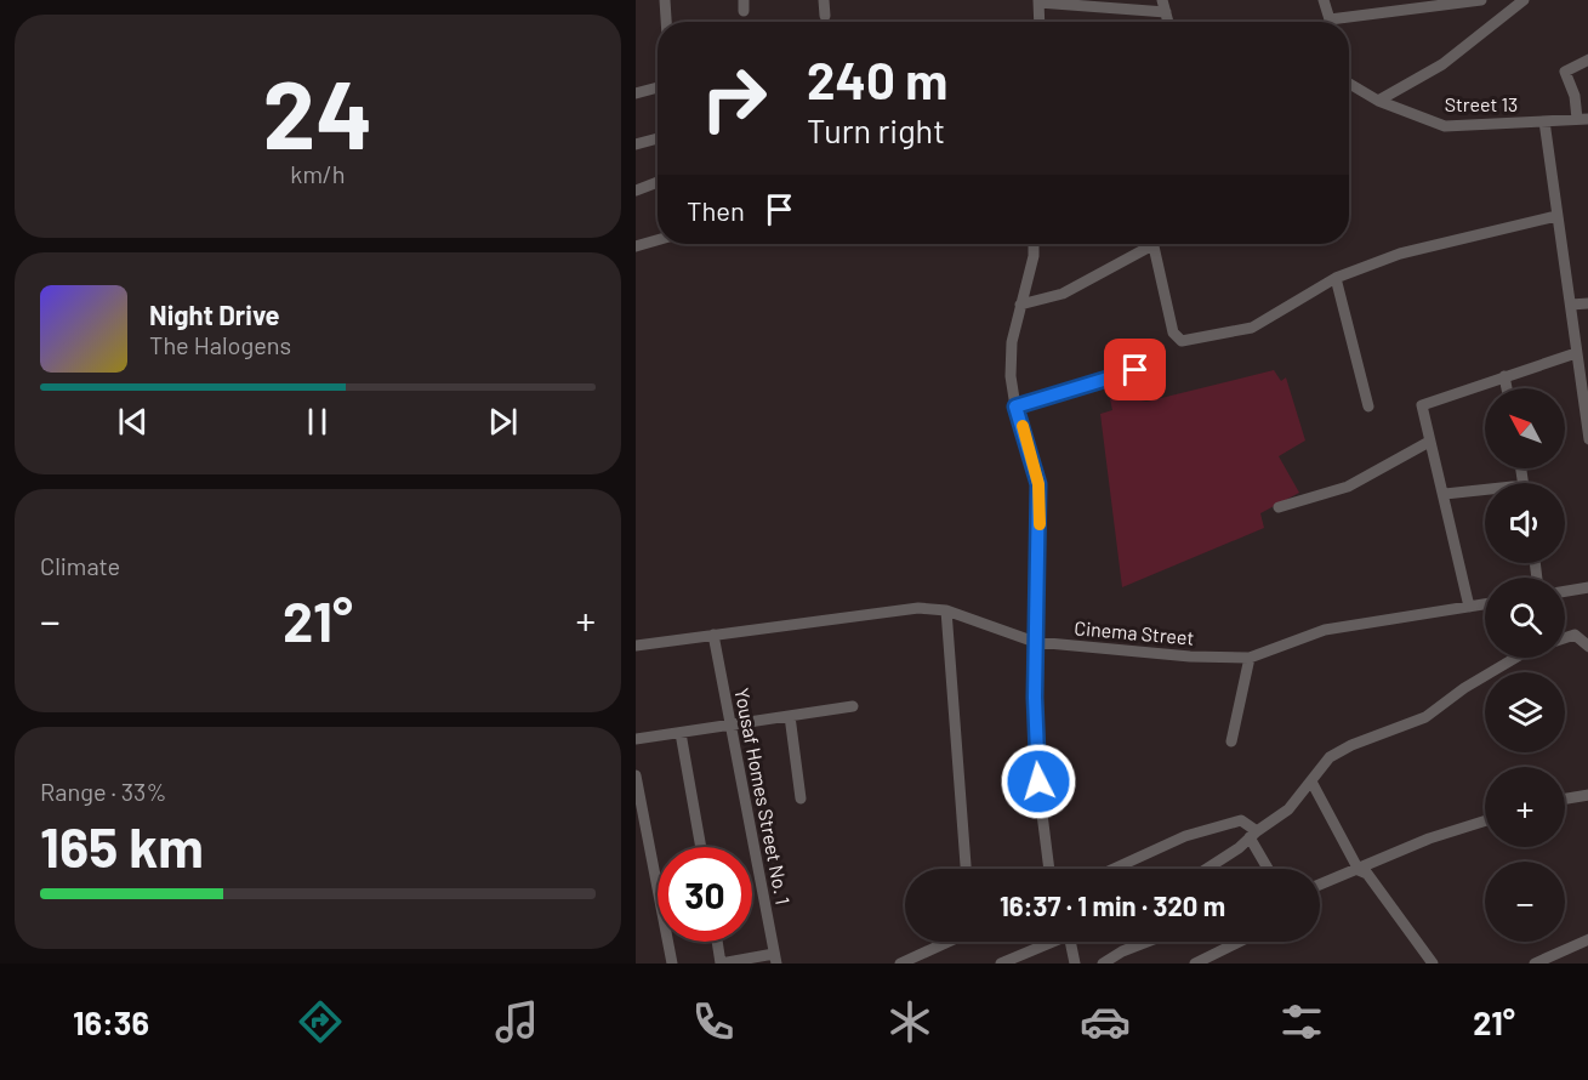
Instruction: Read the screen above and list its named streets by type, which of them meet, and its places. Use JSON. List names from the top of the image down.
{
  "streets": {
    "street": ["Street 13", "Cinema Street", "Yousaf Homes Street No. 1"]
  },
  "crossings": [
    ["Cinema Street", "Yousaf Homes Street No. 1"]
  ],
  "north": "top left",
  "page": {
    "tile": [
      ["24", "km/h"],
      "Climate",
      ["Range · 33%", "165 km"]
    ],
    "turn": ["240 m", "Turn right"],
    "then": "Then",
    "song": ["Night Drive", "The Halogens"],
    "map_buttons": ["+", "−"],
    "heat": ["−", "21°", "+"],
    "limit": "30",
    "trip": "16:37 · 1 min · 320 m",
    "tabs": ["16:36", "21°"]
  }
}
